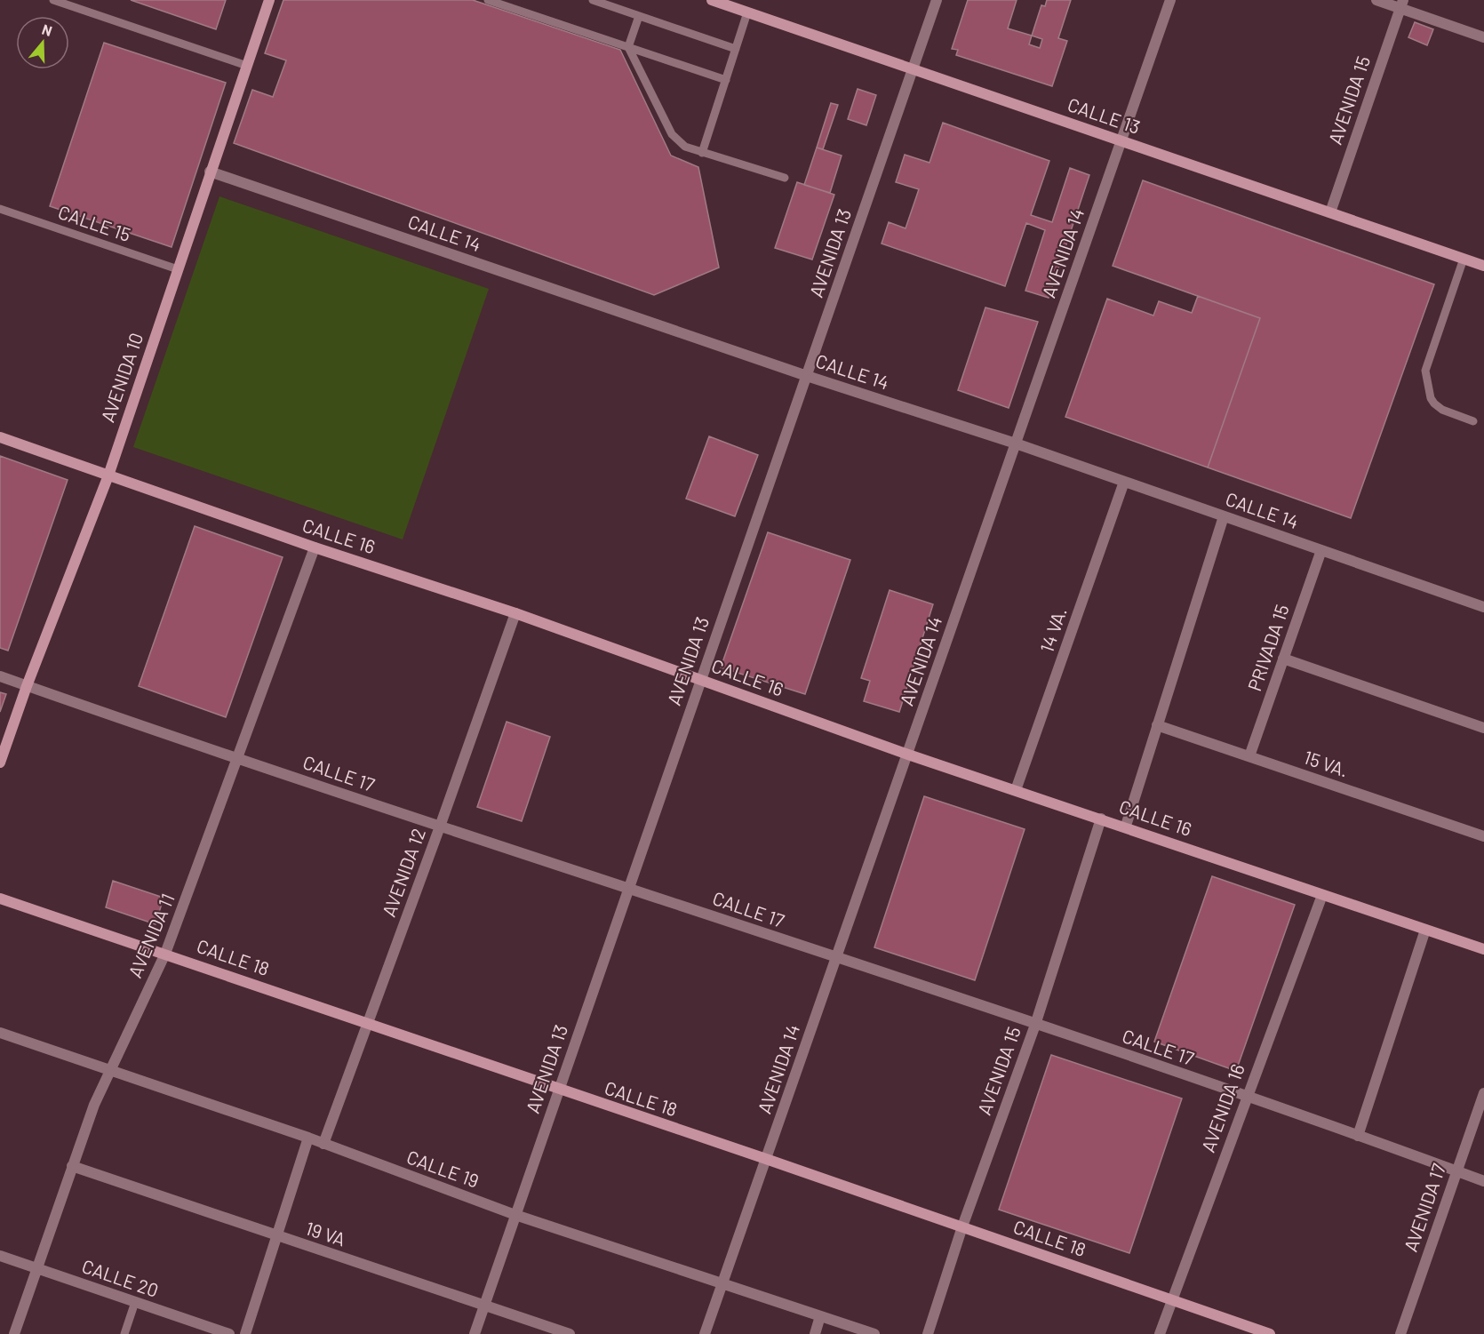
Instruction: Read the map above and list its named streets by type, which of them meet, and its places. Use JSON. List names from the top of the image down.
{
  "streets": {
    "street": [
      "AVENIDA 15",
      "CALLE 13",
      "CALLE 14",
      "AVENIDA 13",
      "AVENIDA 14",
      "AVENIDA 10",
      "CALLE 16",
      "14 VA.",
      "PRIVADA 15",
      "15 VA.",
      "CALLE 17",
      "AVENIDA 12",
      "AVENIDA 11",
      "CALLE 18",
      "AVENIDA 16",
      "CALLE 19",
      "AVENIDA 17",
      "19 VA",
      "CALLE 20"
    ],
    "lane": ["CALLE 15"]
  },
  "crossings": [
    ["AVENIDA 15", "CALLE 13"],
    ["AVENIDA 15", "CALLE 16"],
    ["AVENIDA 15", "CALLE 17"],
    ["AVENIDA 15", "CALLE 18"],
    ["CALLE 13", "AVENIDA 13"],
    ["CALLE 13", "AVENIDA 14"],
    ["CALLE 15", "AVENIDA 10"],
    ["CALLE 14", "AVENIDA 13"],
    ["CALLE 14", "AVENIDA 14"],
    ["CALLE 14", "AVENIDA 10"],
    ["CALLE 14", "14 VA."],
    ["CALLE 14", "PRIVADA 15"],
    ["AVENIDA 13", "CALLE 16"],
    ["AVENIDA 13", "CALLE 17"],
    ["AVENIDA 13", "CALLE 18"],
    ["AVENIDA 13", "CALLE 19"],
    ["AVENIDA 13", "19 VA"],
    ["AVENIDA 14", "CALLE 16"],
    ["AVENIDA 14", "CALLE 17"],
    ["AVENIDA 14", "CALLE 18"],
    ["AVENIDA 14", "CALLE 19"],
    ["AVENIDA 10", "CALLE 16"],
    ["AVENIDA 10", "CALLE 17"],
    ["CALLE 16", "14 VA."],
    ["CALLE 16", "AVENIDA 12"],
    ["CALLE 16", "AVENIDA 11"],
    ["CALLE 16", "AVENIDA 16"],
    ["PRIVADA 15", "15 VA."],
    ["CALLE 17", "AVENIDA 12"],
    ["CALLE 17", "AVENIDA 11"],
    ["CALLE 17", "AVENIDA 16"],
    ["CALLE 17", "AVENIDA 17"],
    ["AVENIDA 12", "CALLE 18"],
    ["AVENIDA 12", "CALLE 19"],
    ["AVENIDA 11", "CALLE 18"],
    ["AVENIDA 11", "CALLE 19"],
    ["AVENIDA 11", "19 VA"],
    ["AVENIDA 11", "CALLE 20"],
    ["CALLE 18", "AVENIDA 16"]
  ],
  "north": "top"
}
